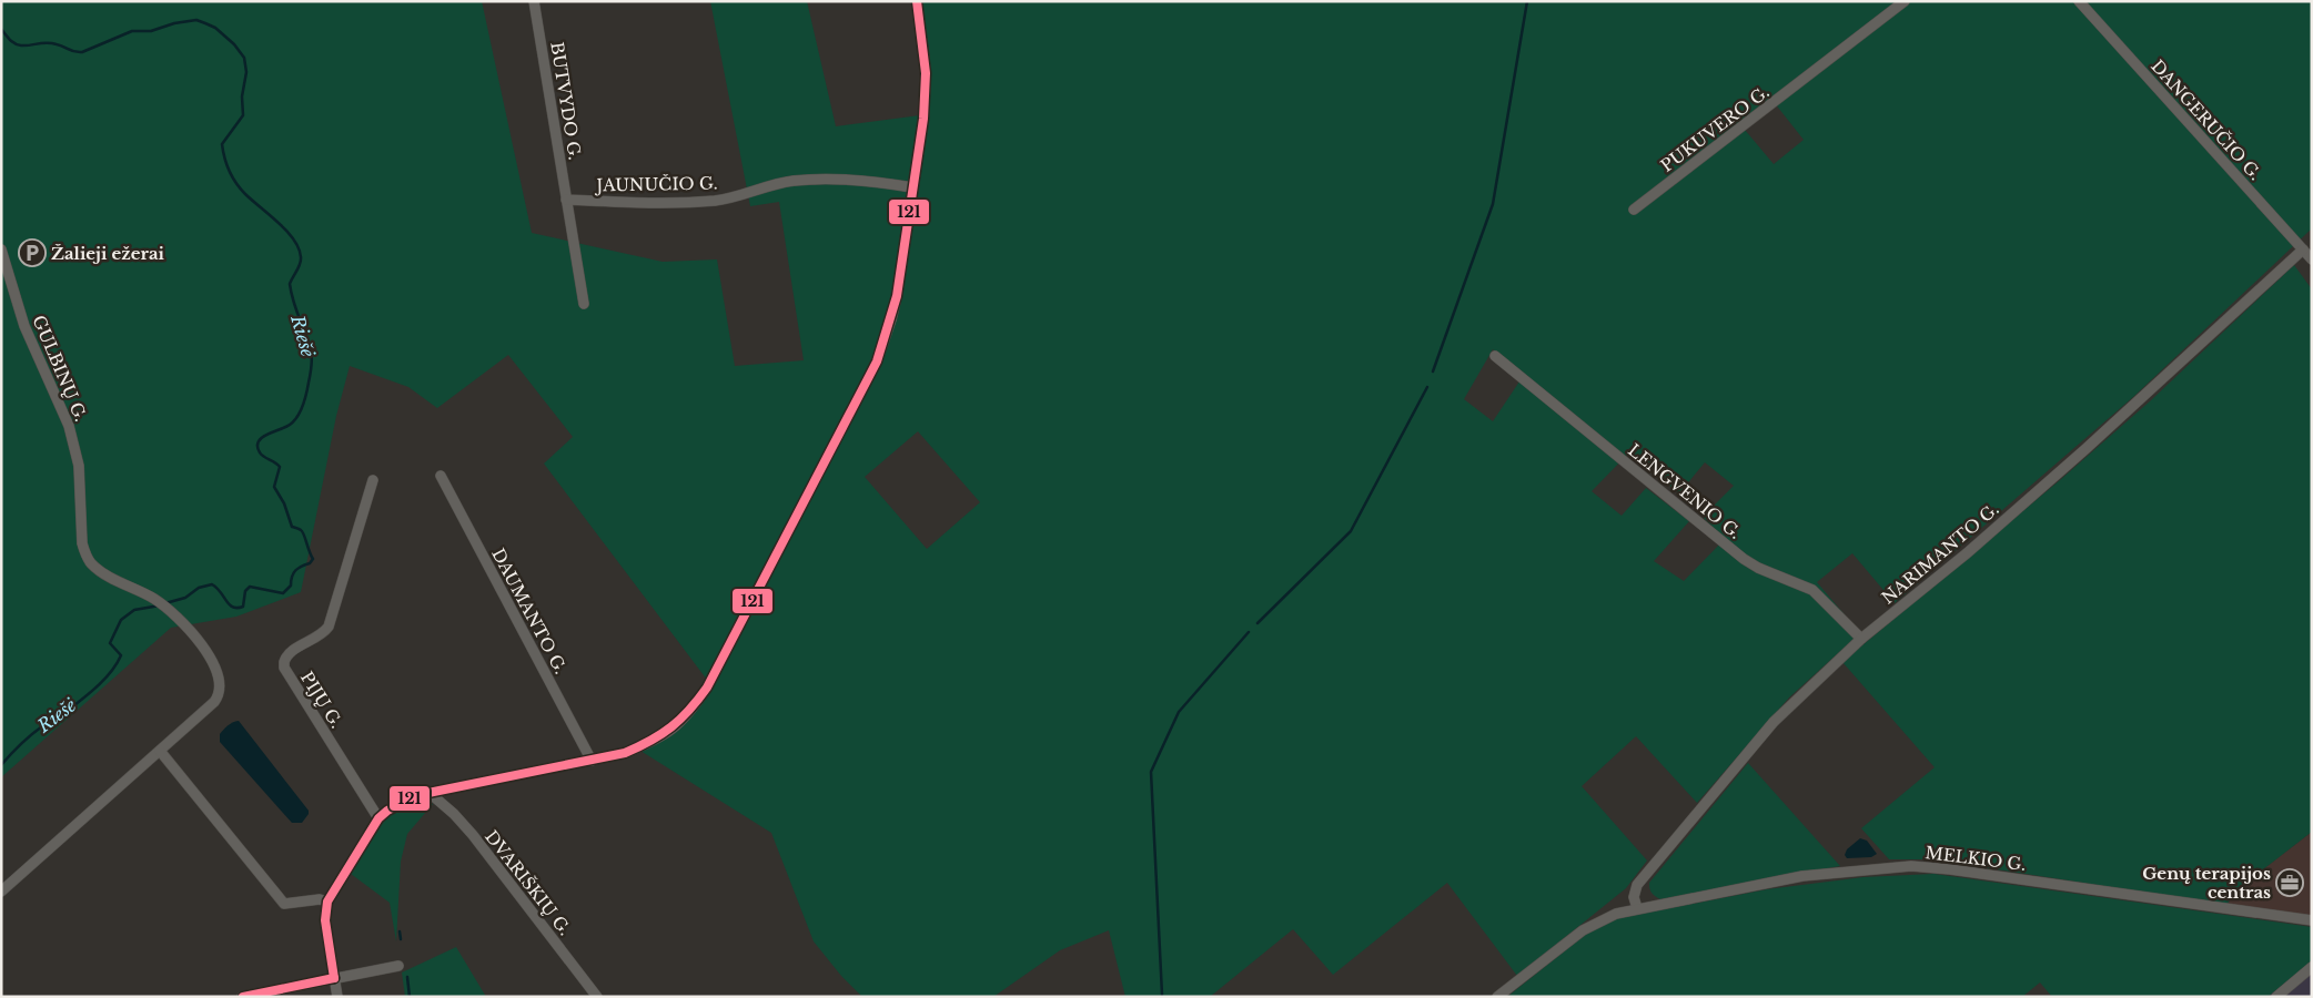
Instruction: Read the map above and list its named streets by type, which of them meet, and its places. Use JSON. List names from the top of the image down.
{
  "streets": {
    "street": [
      "BUTVYDO G.",
      "DANGERUČIO G.",
      "PUKUVERO G.",
      "JAUNUČIO G.",
      "GULBINŲ G.",
      "LENGVENIO G.",
      "NARIMANTO G.",
      "DAUMANTO G.",
      "PIJŲ G.",
      "MELKIO G.",
      "DVARIŠKIŲ G."
    ]
  },
  "crossings": [
    ["BUTVYDO G.", "JAUNUČIO G."],
    ["DANGERUČIO G.", "NARIMANTO G."],
    ["LENGVENIO G.", "NARIMANTO G."],
    ["NARIMANTO G.", "MELKIO G."]
  ],
  "water": ["Riešė"],
  "places": {
    "parking": ["Žalieji ežerai"],
    "office": ["Genų terapijos centras"]
  },
  "lines": ["transit line 121"]
}
